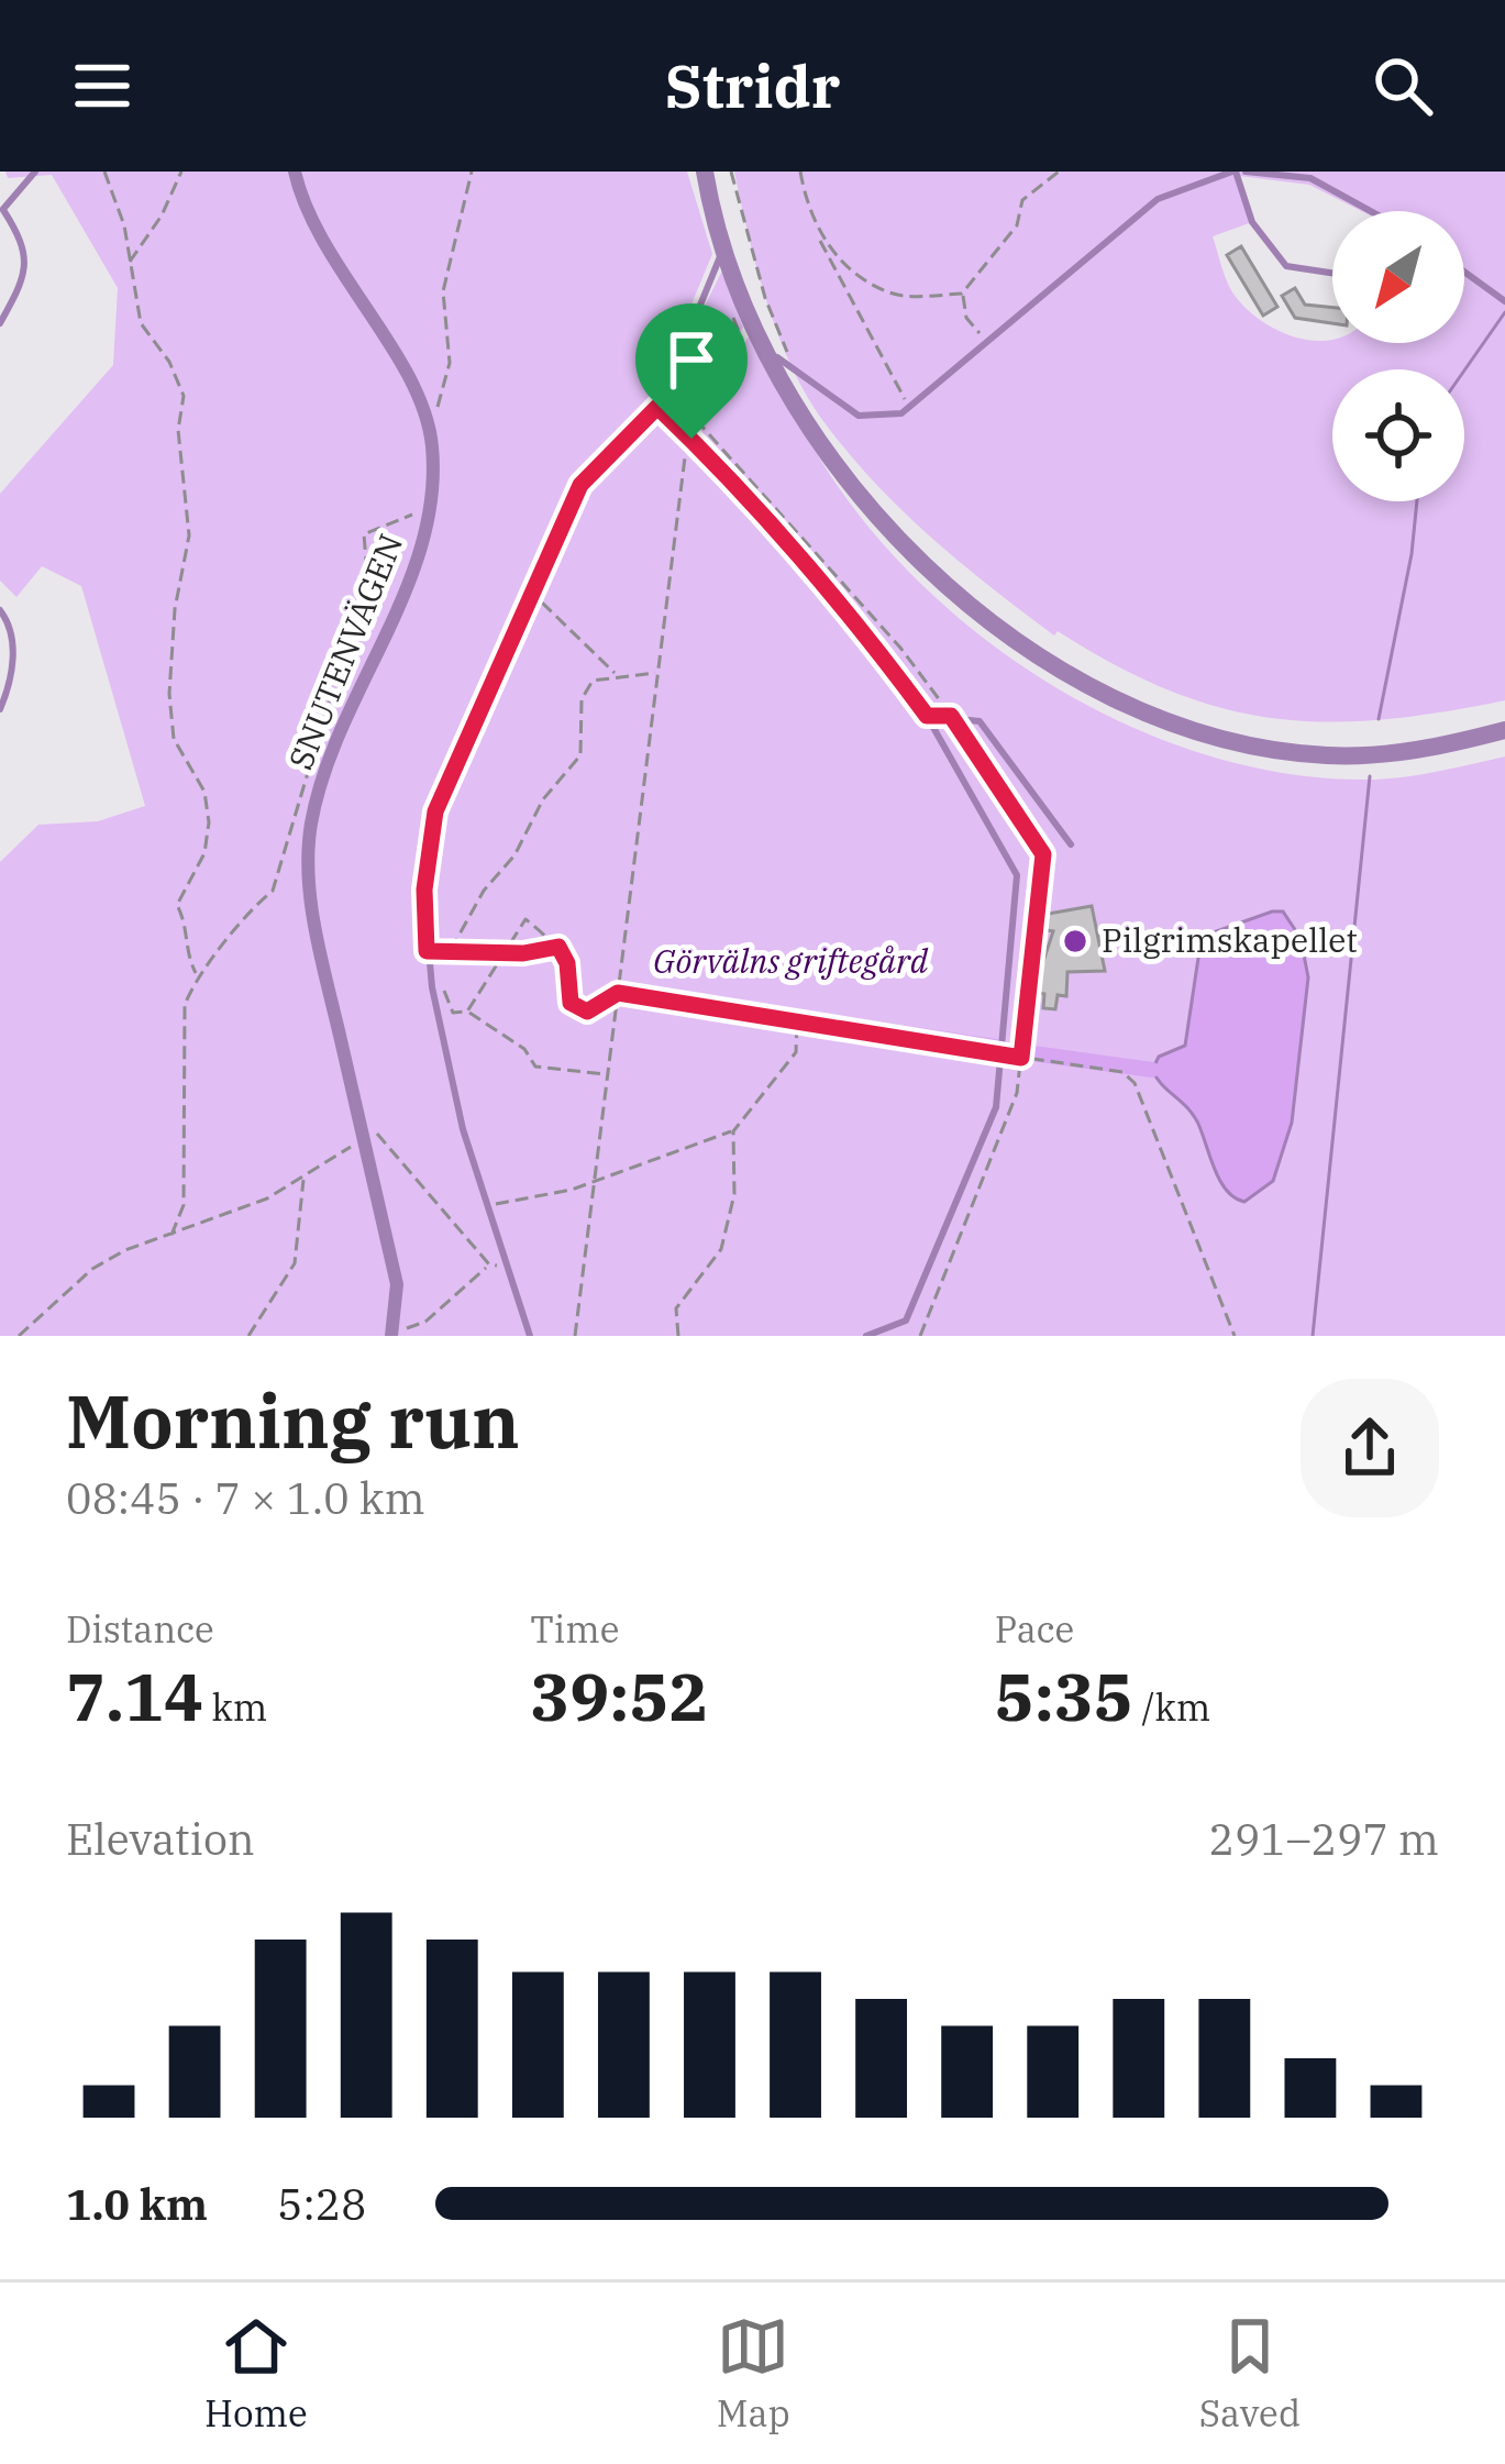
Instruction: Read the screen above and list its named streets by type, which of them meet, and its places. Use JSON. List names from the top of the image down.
{
  "streets": {
    "street": ["SNUTENVÄGEN"]
  },
  "parks": ["Görvälns griftegård"],
  "places": ["Pilgrimskapellet"],
  "north": "bottom left",
  "page": {
    "header": "Stridr",
    "heading": ["Morning run", "08:45 · 7 × 1.0 km"],
    "stats": [
      ["Distance", "7.14 km"],
      ["Time", "39:52"],
      ["Pace", "5:35 /km"]
    ],
    "chart": ["Elevation", "291–297 m"],
    "list": [
      {
        "name": "1.0 km",
        "note": "5:28"
      }
    ],
    "tabs": ["Home", "Map", "Saved"]
  }
}
